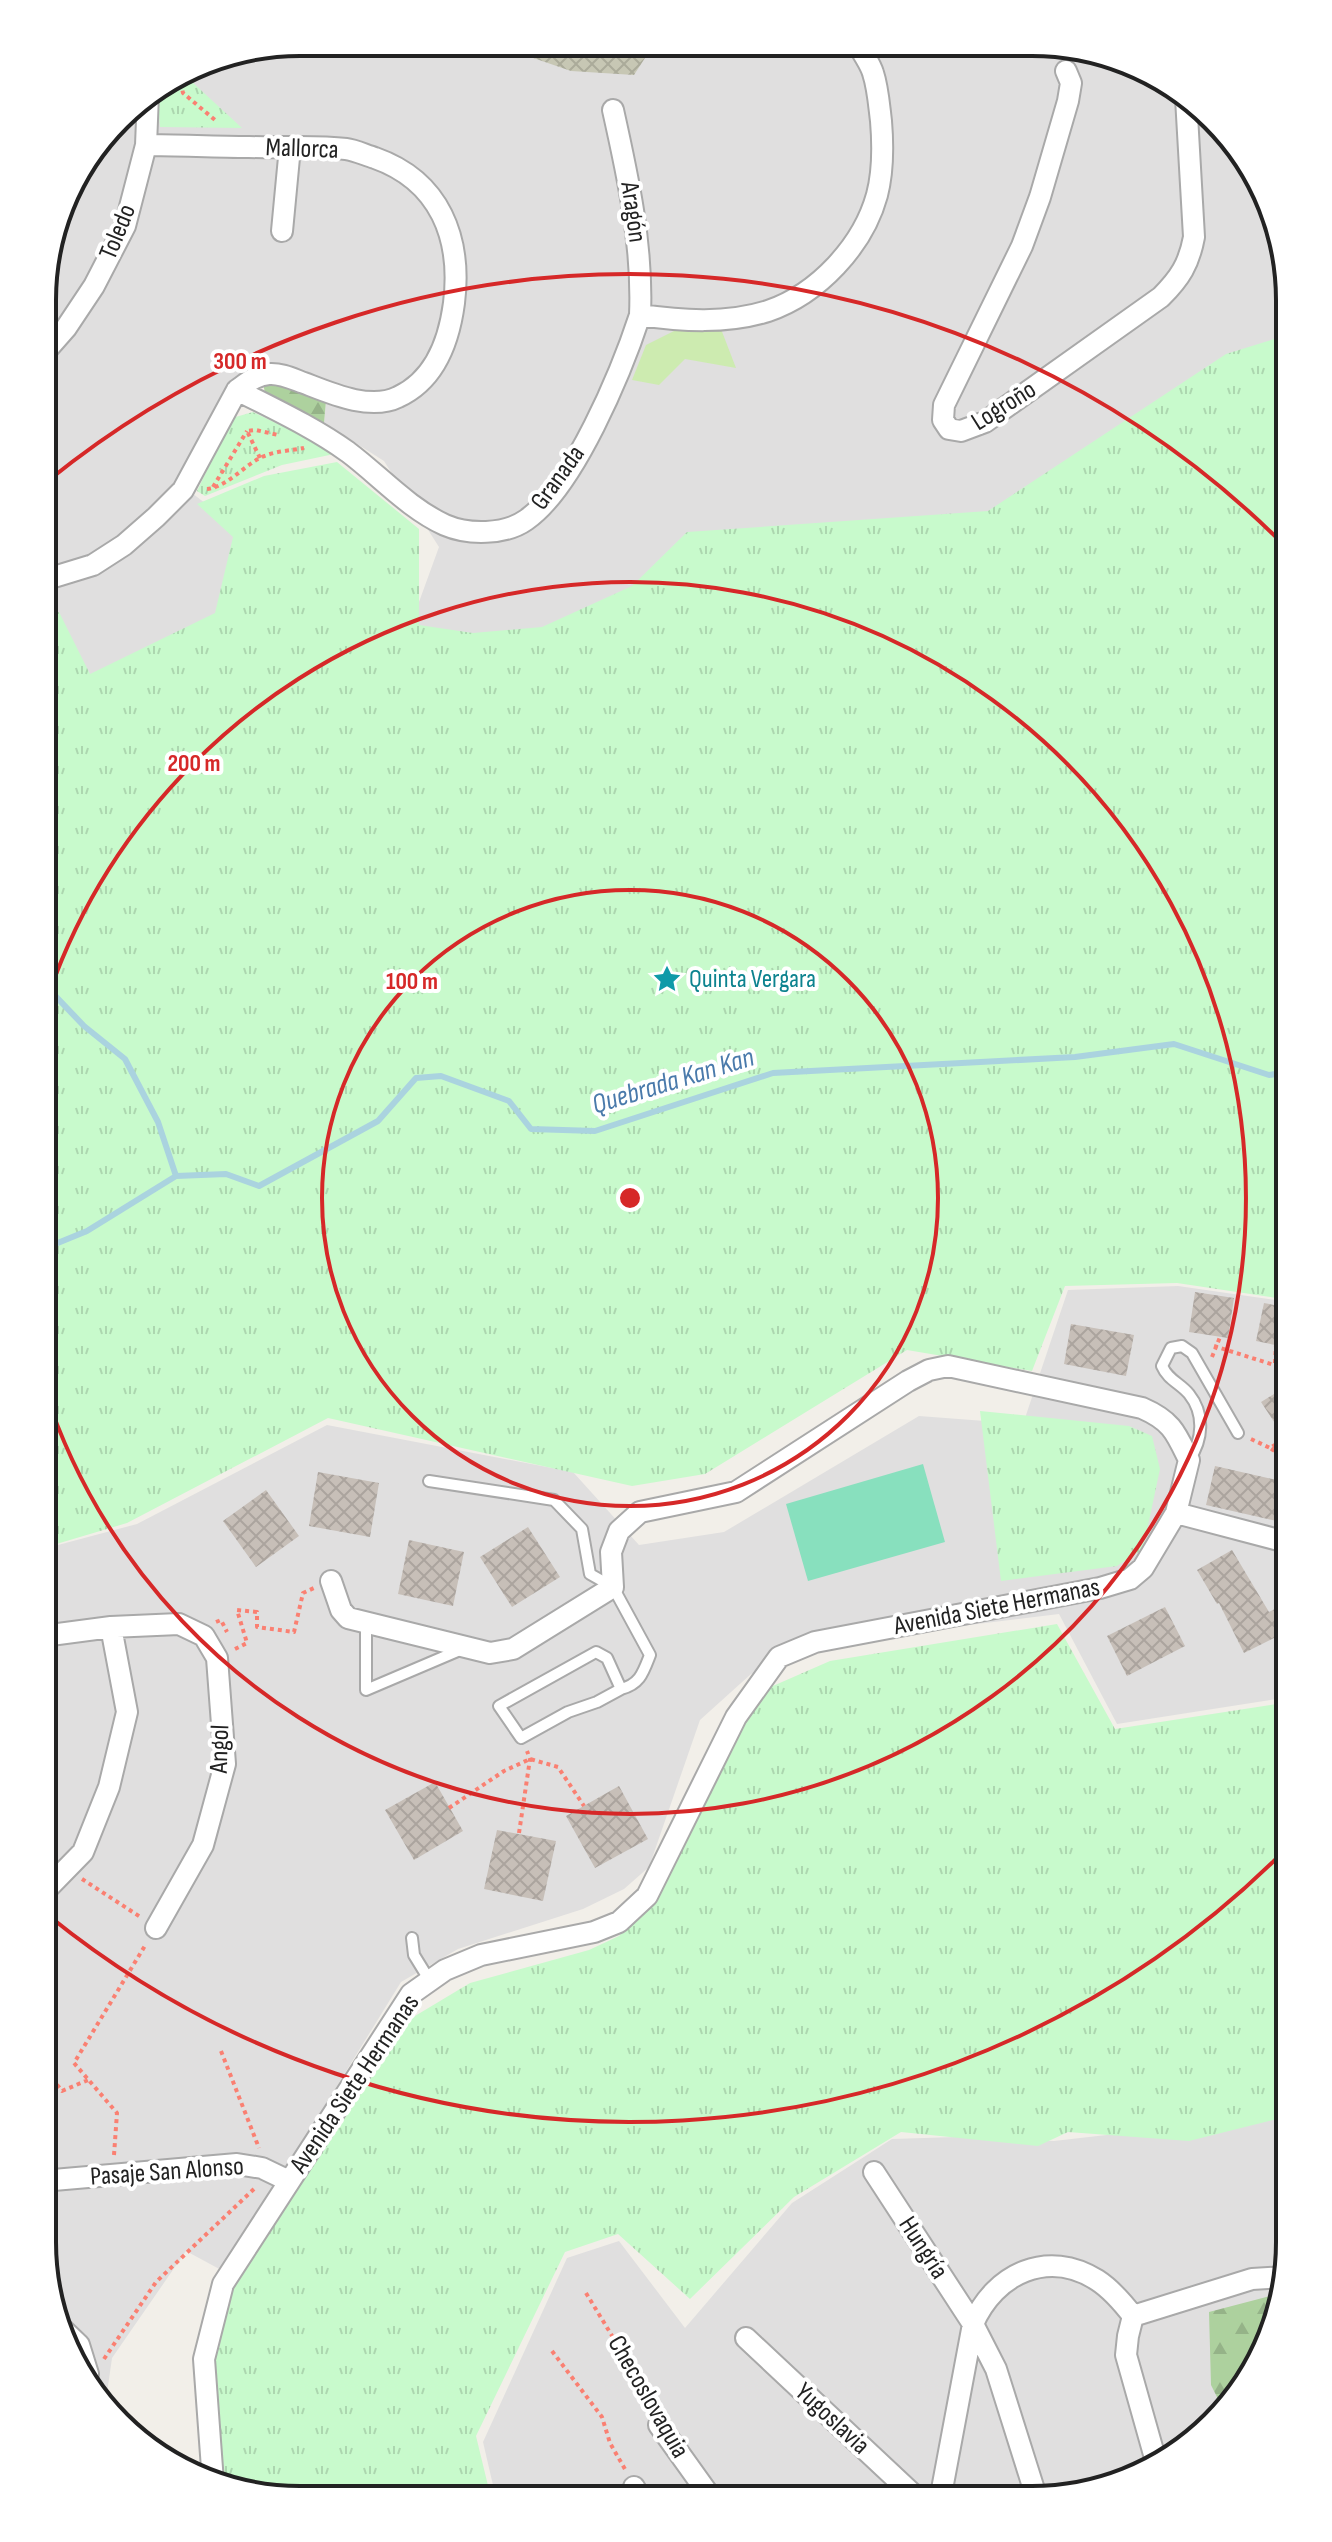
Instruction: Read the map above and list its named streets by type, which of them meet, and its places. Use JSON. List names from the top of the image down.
{
  "streets": {
    "street": [
      "Mallorca",
      "Aragón",
      "Toledo",
      "Logroño",
      "Granada",
      "Avenida Siete Hermanas",
      "Angol",
      "Pasaje San Alonso",
      "Hungría",
      "Checoslovaquia",
      "Yugoslavia"
    ]
  },
  "crossings": [
    ["Mallorca", "Toledo"],
    ["Mallorca", "Granada"],
    ["Aragón", "Granada"],
    ["Avenida Siete Hermanas", "Pasaje San Alonso"]
  ],
  "water": ["Quebrada Kan Kan"],
  "places": {
    "place": ["Quinta Vergara"]
  },
  "rings": ["300 m", "200 m", "100 m"]
}
